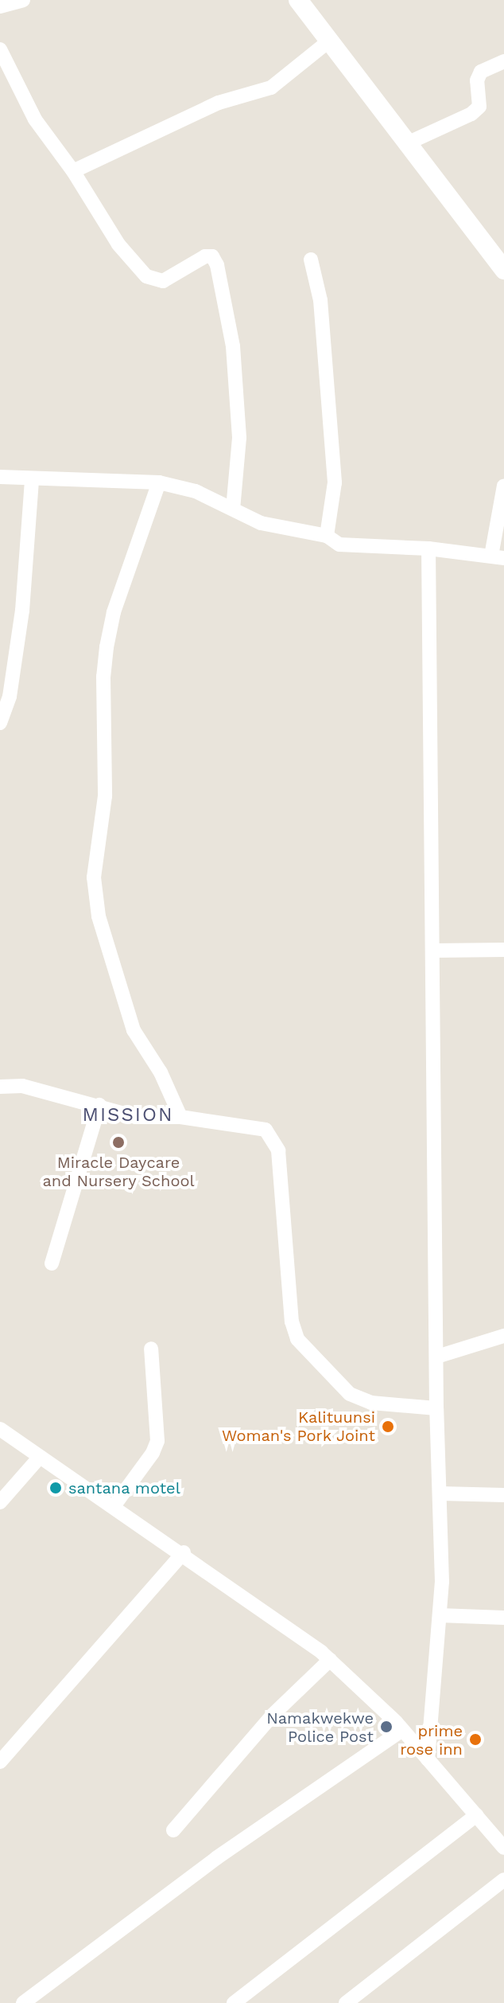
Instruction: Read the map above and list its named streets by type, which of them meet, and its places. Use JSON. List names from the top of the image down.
{
  "districts": ["MISSION"],
  "places": [
    "Miracle Daycare and Nursery School",
    "Kalituunsi Woman's Pork Joint",
    "santana motel",
    "Namakwekwe Police Post",
    "prime rose inn"
  ]
}
